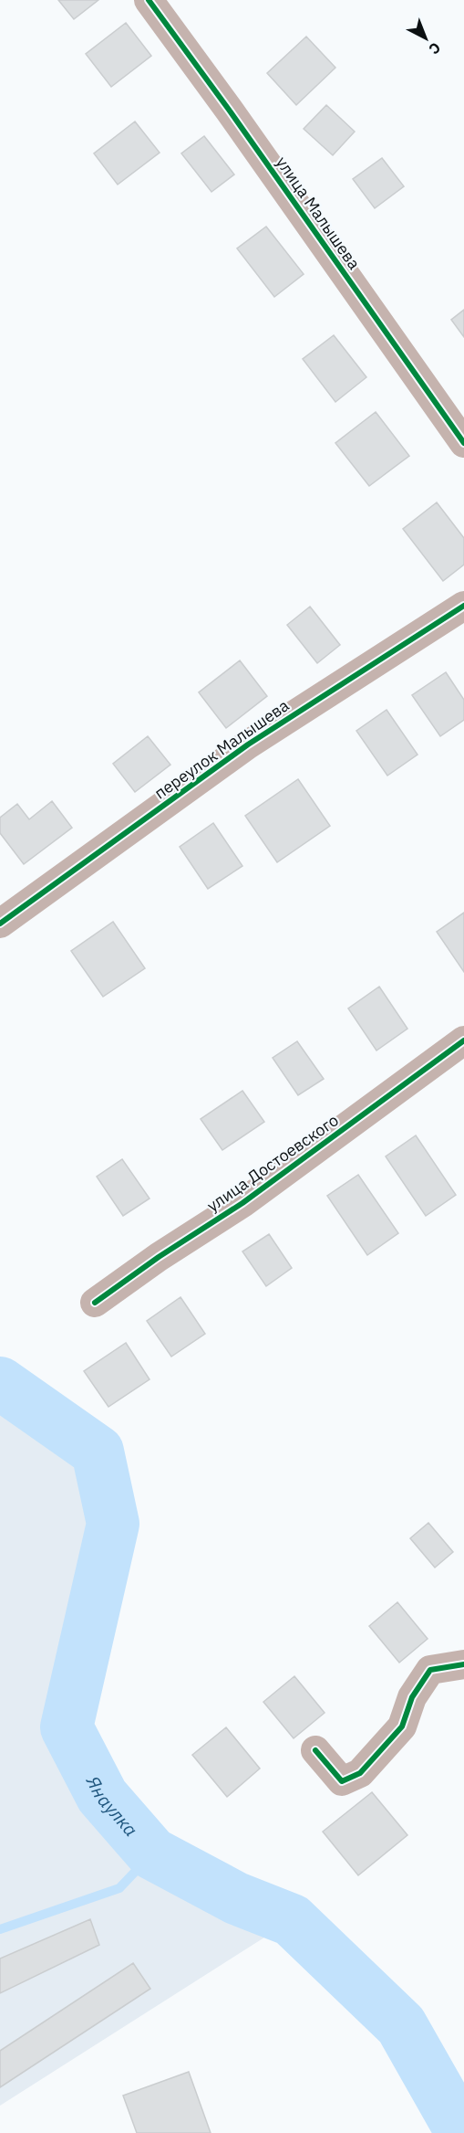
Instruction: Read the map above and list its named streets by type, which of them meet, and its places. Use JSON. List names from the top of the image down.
{
  "streets": {
    "street": ["улица Малышева", "переулок Малышева", "улица Достоевского"]
  },
  "water": ["Янаулка"],
  "north": "bottom right"
}
